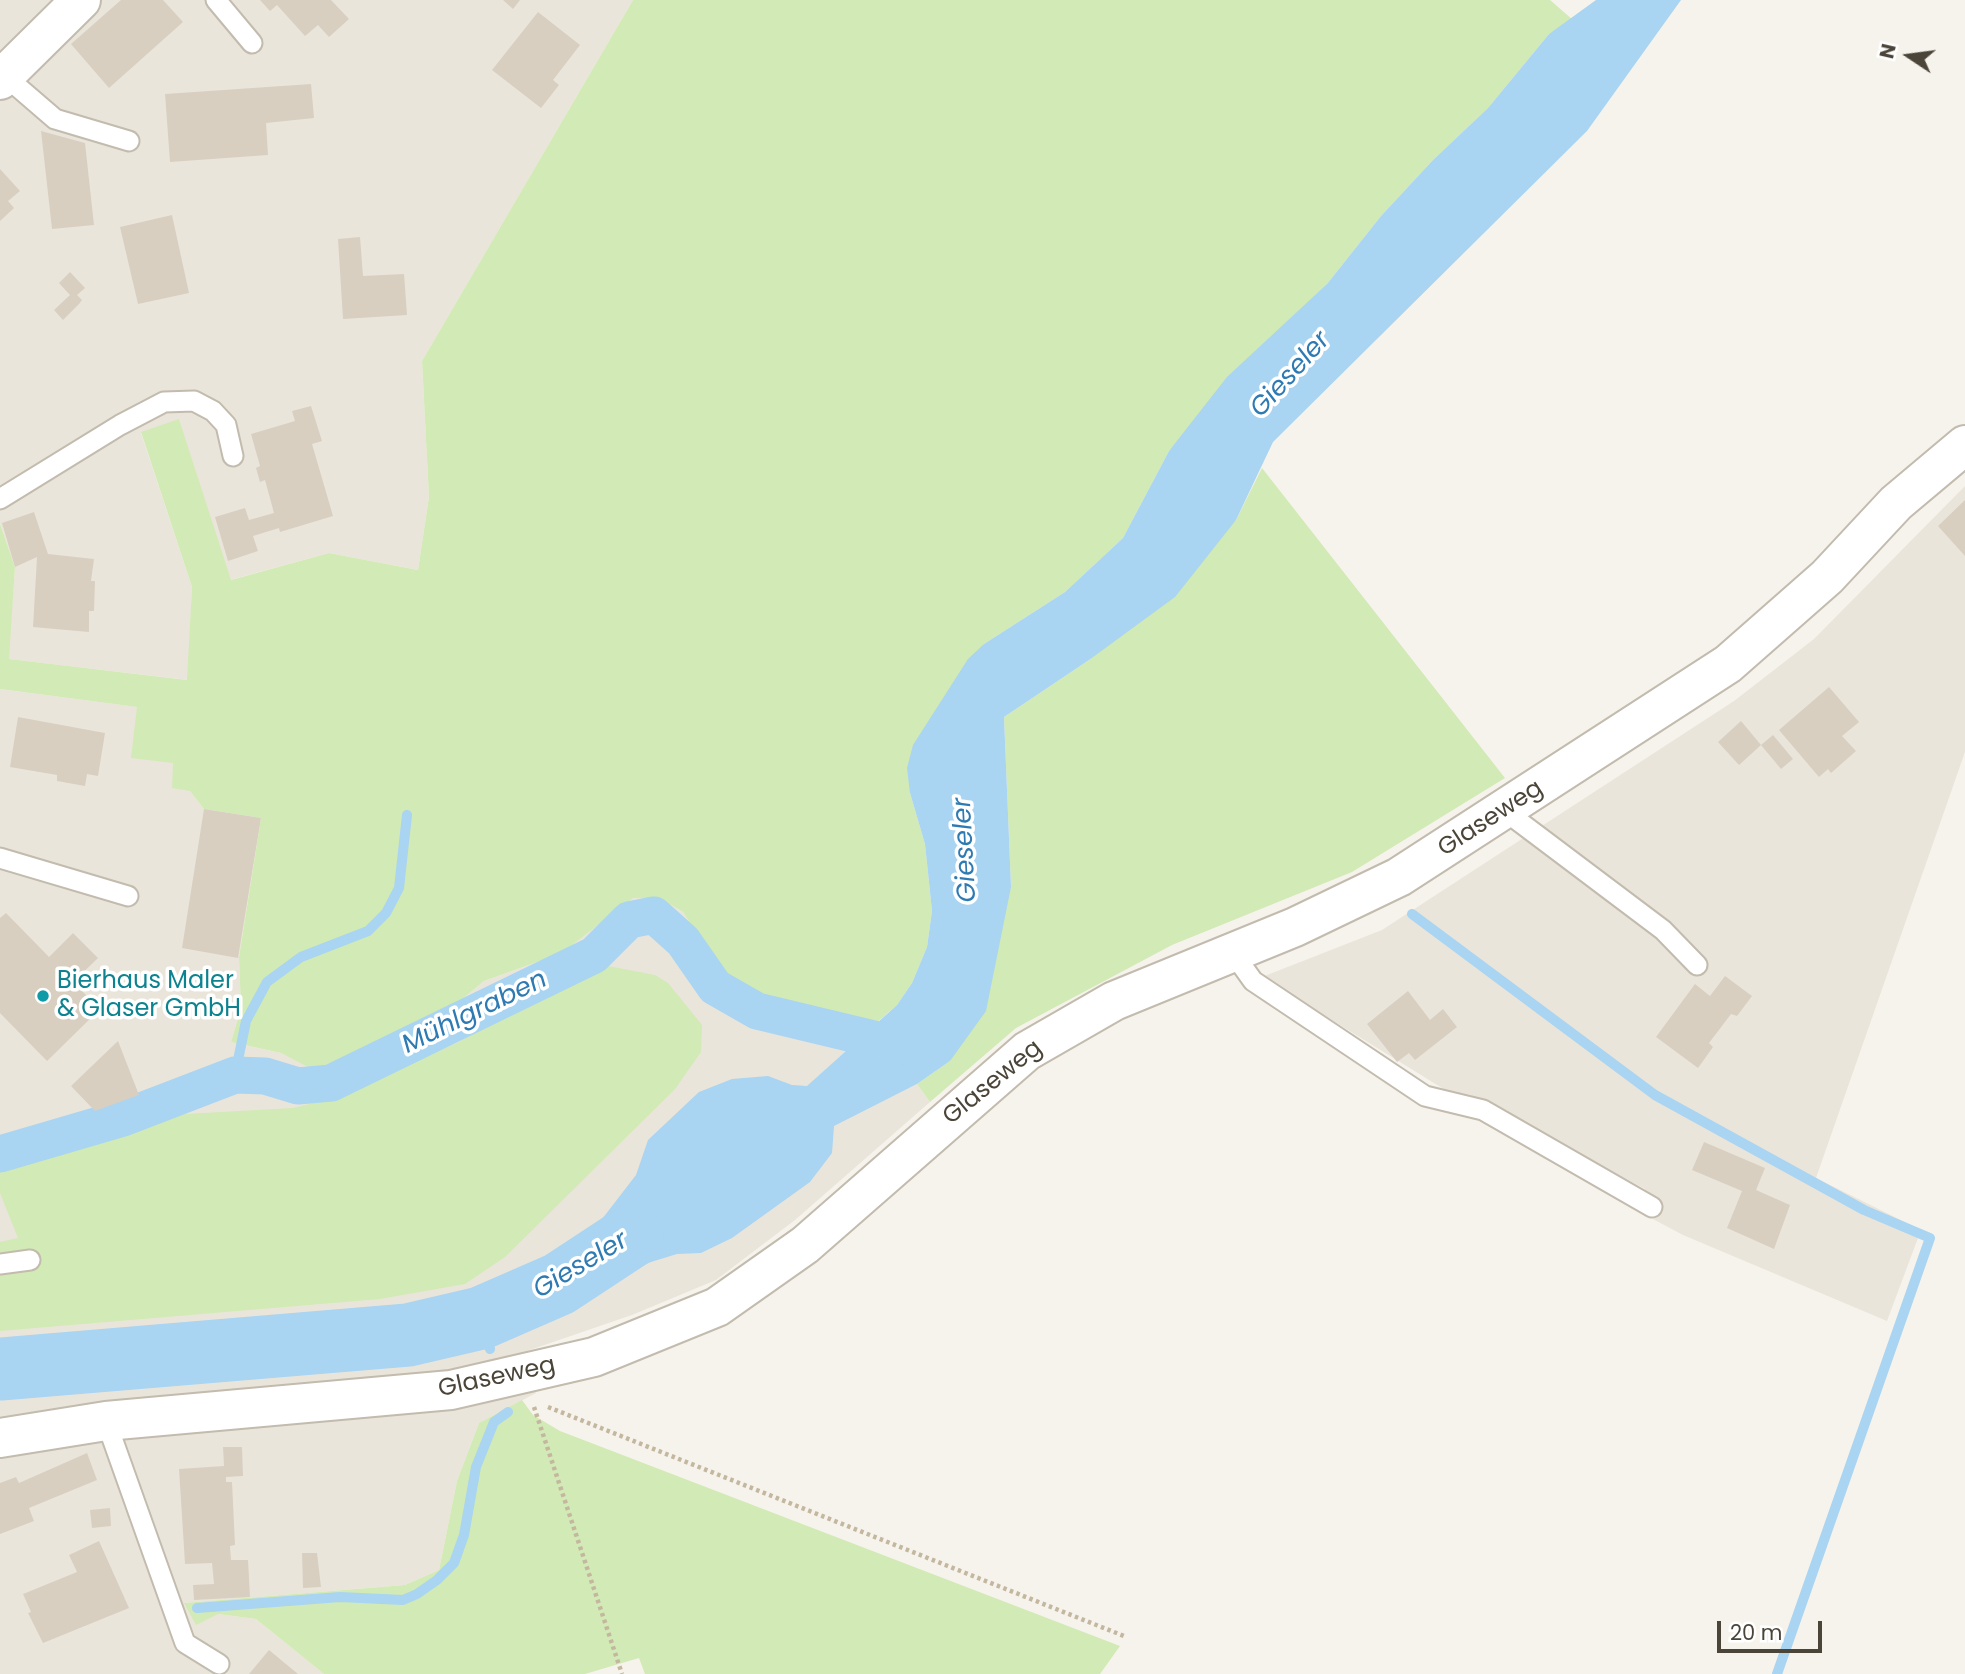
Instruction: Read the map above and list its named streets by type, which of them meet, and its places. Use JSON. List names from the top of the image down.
{
  "streets": {
    "street": ["Glaseweg"]
  },
  "water": ["Gieseler", "Mühlgraben"],
  "places": ["Bierhaus Maler & Glaser GmbH"],
  "scale_bar": "20 m",
  "north": "left"
}
